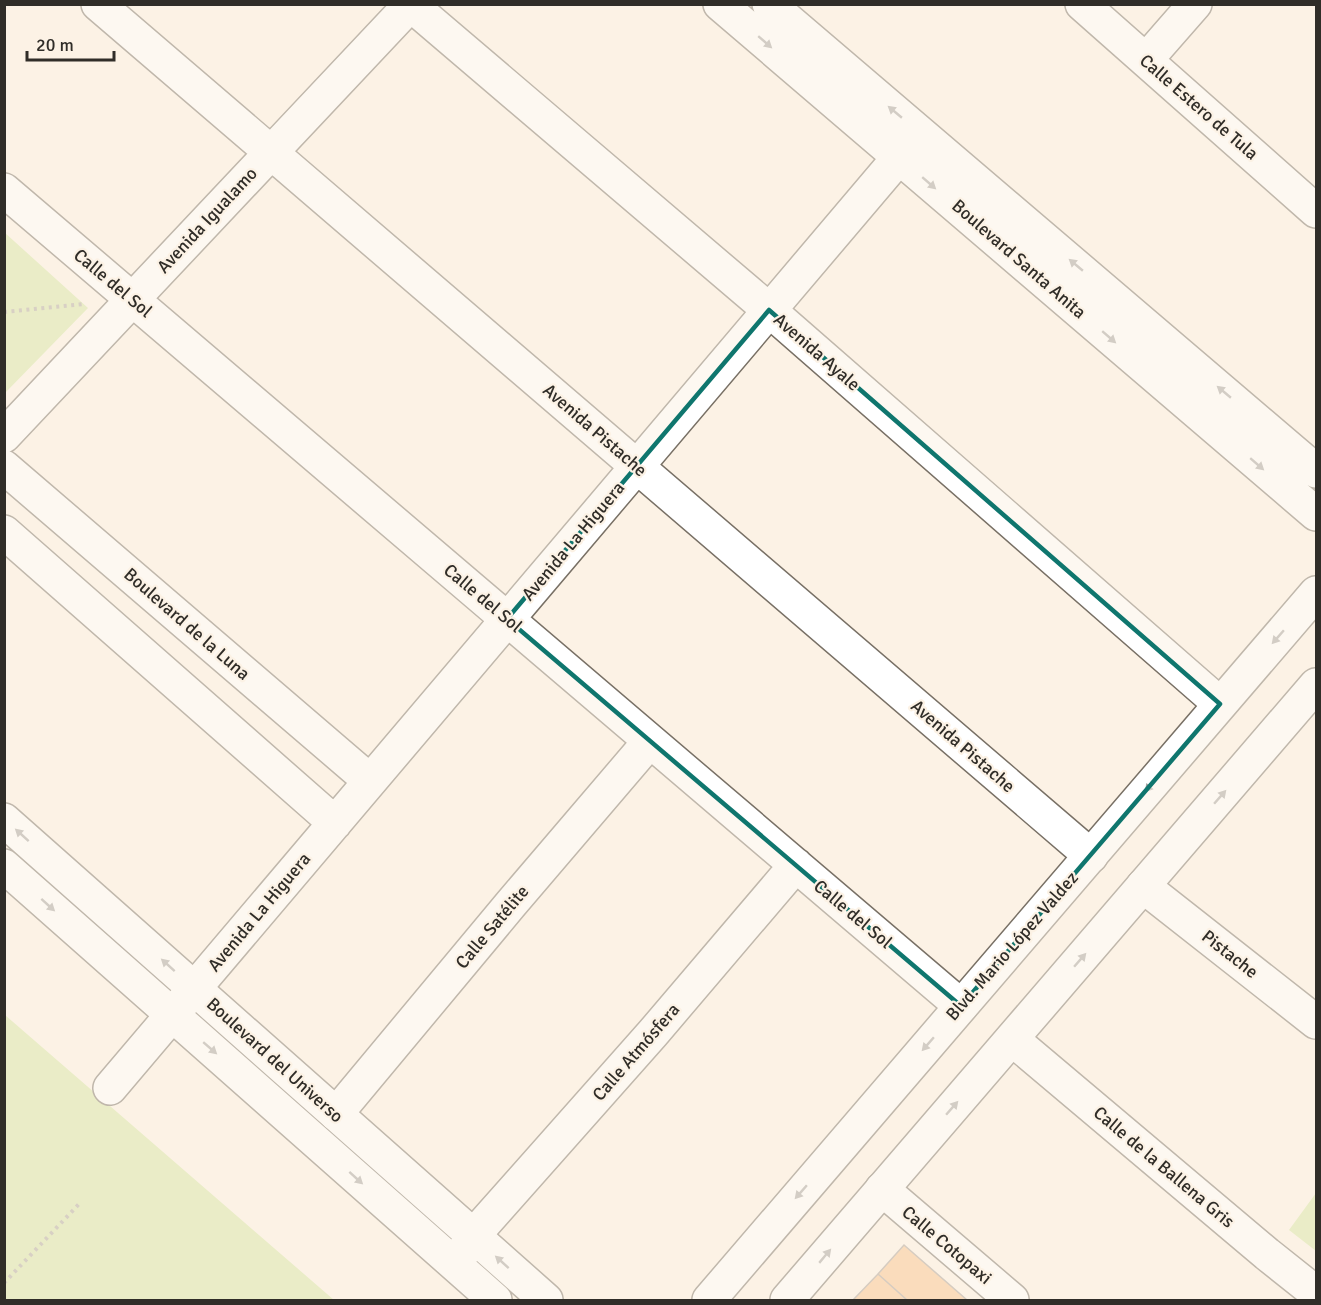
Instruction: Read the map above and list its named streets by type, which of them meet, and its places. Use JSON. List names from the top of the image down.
{
  "streets": {
    "street": [
      "Calle Estero de Tula",
      "Avenida Igualamo",
      "Boulevard Santa Anita",
      "Calle del Sol",
      "Avenida Ayale",
      "Avenida Pistache",
      "Avenida La Higuera",
      "Boulevard de la Luna",
      "Calle Satélite",
      "Blvd. Mario López Valdez",
      "Pistache",
      "Calle Atmósfera",
      "Boulevard del Universo",
      "Calle de la Ballena Gris",
      "Calle Cotopaxi"
    ]
  },
  "crossings": [
    ["Avenida Igualamo", "Calle del Sol"],
    ["Avenida Igualamo", "Avenida Ayale"],
    ["Avenida Igualamo", "Avenida Pistache"],
    ["Boulevard Santa Anita", "Avenida La Higuera"],
    ["Calle del Sol", "Avenida La Higuera"],
    ["Calle del Sol", "Calle Satélite"],
    ["Calle del Sol", "Blvd. Mario López Valdez"],
    ["Calle del Sol", "Calle Atmósfera"],
    ["Avenida Ayale", "Avenida La Higuera"],
    ["Avenida Ayale", "Blvd. Mario López Valdez"],
    ["Avenida Pistache", "Avenida La Higuera"],
    ["Avenida Pistache", "Blvd. Mario López Valdez"],
    ["Avenida La Higuera", "Boulevard de la Luna"],
    ["Avenida La Higuera", "Boulevard del Universo"],
    ["Calle Satélite", "Boulevard del Universo"],
    ["Calle Atmósfera", "Boulevard del Universo"]
  ],
  "scale_bar": "20 m"
}
